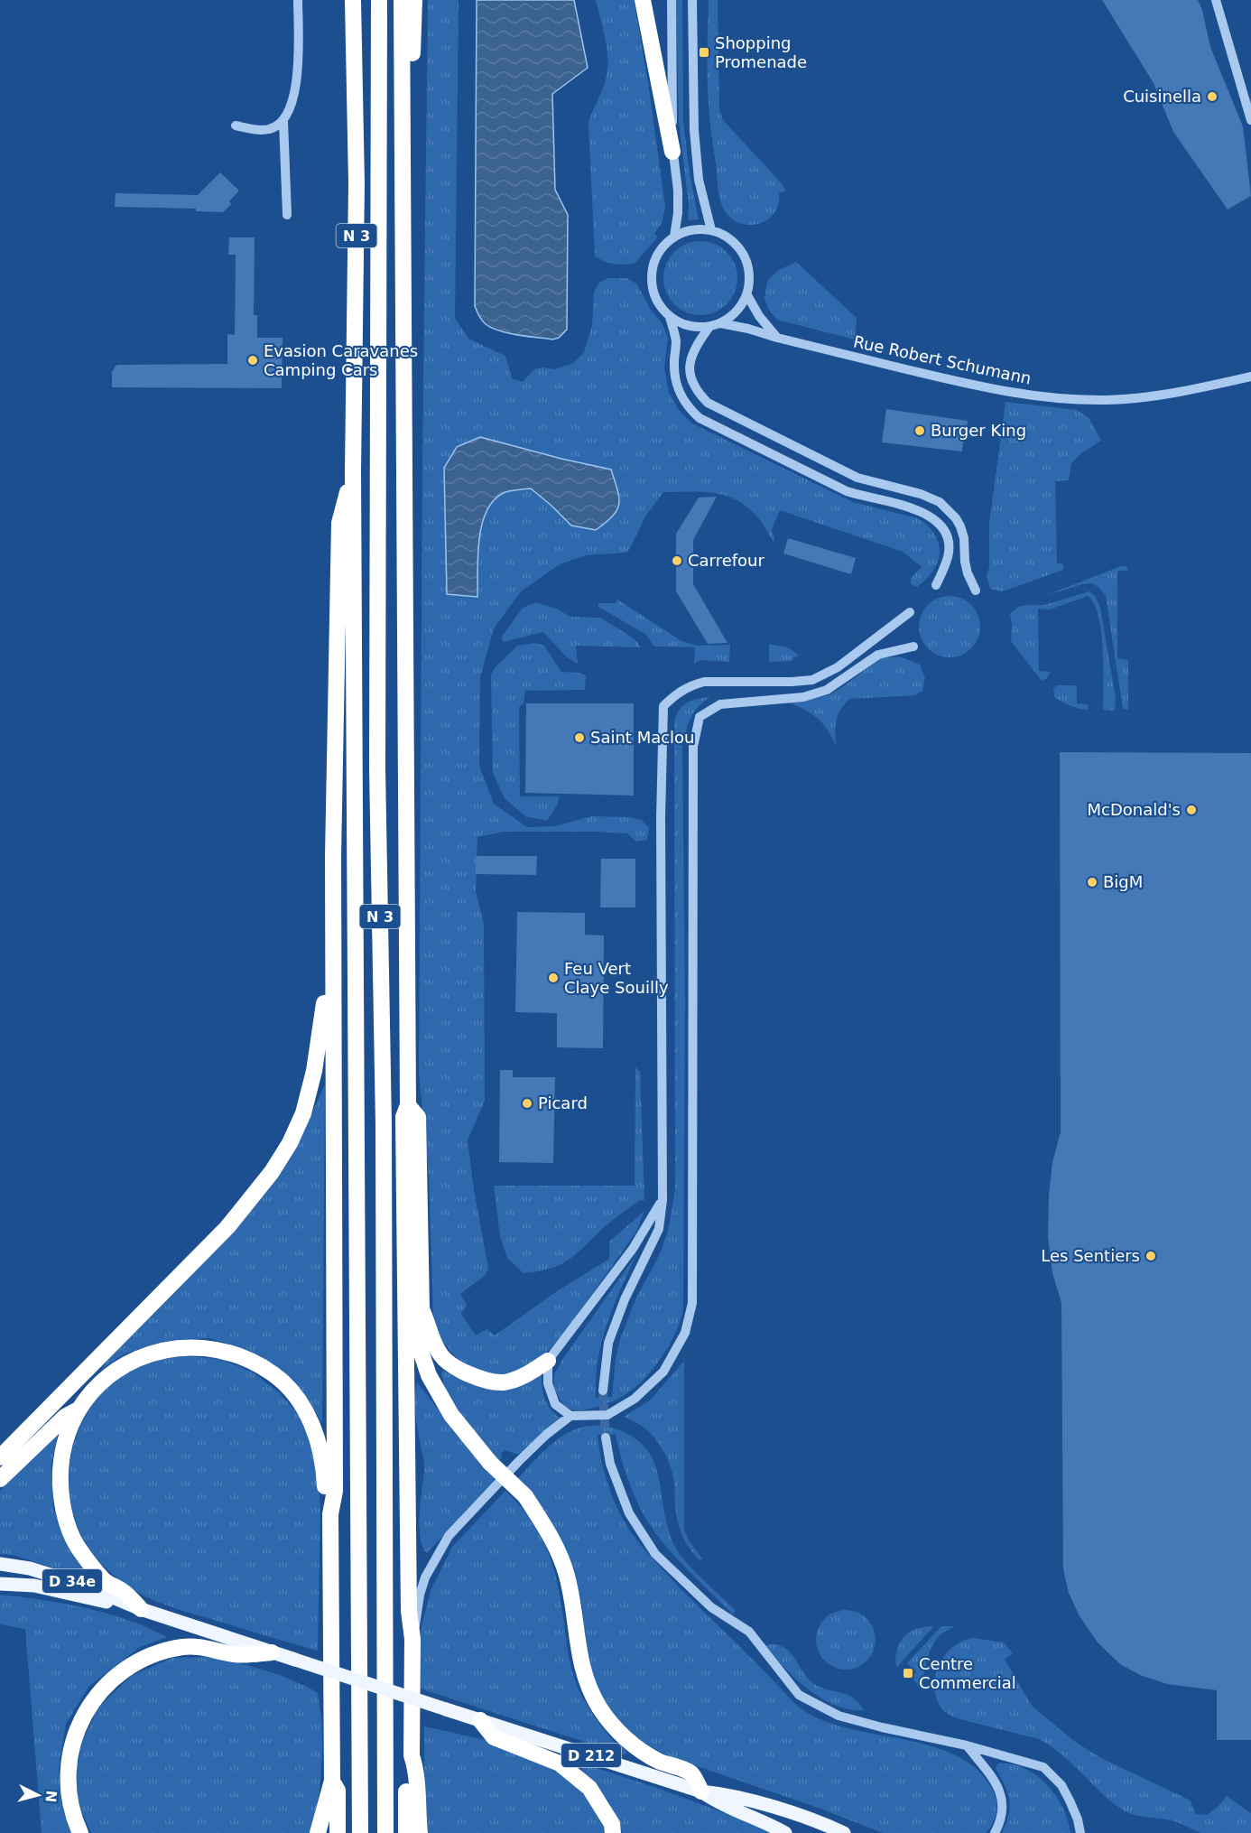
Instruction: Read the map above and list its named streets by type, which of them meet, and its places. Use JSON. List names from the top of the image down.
{
  "streets": {
    "highway": ["N 3"],
    "main road": ["D 34e", "D 212"],
    "street": ["Rue Robert Schumann"]
  },
  "crossings": [
    ["D 34e", "D 212"]
  ],
  "places": {
    "transit": ["Shopping Promenade", "Centre Commercial"],
    "other": [
      "Cuisinella",
      "Evasion Caravanes Camping Cars",
      "Burger King",
      "Carrefour",
      "Saint Maclou",
      "McDonald's",
      "BigM",
      "Feu Vert Claye Souilly",
      "Picard",
      "Les Sentiers"
    ]
  },
  "north": "right"
}
